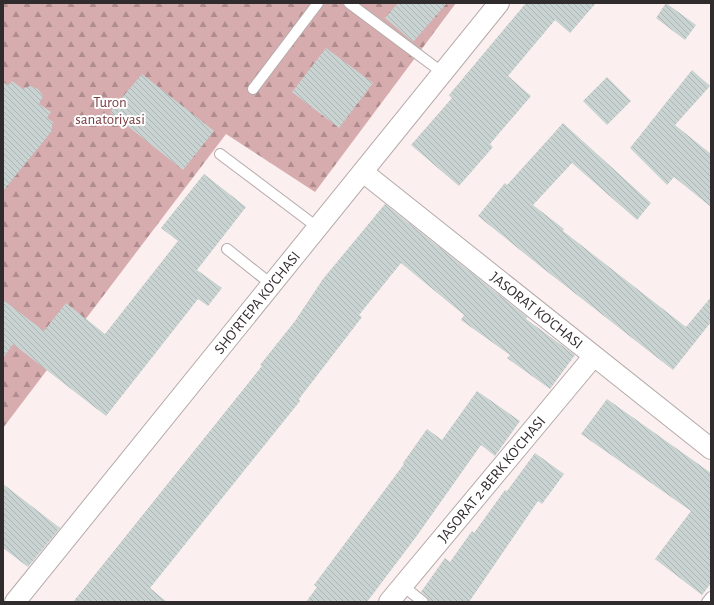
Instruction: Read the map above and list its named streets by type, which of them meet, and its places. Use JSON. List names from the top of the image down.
{
  "streets": {
    "street": ["SHO'RTEPA KO'CHASI", "JASORAT KO'CHASI", "JASORAT 2-BERK KO'CHASI"]
  },
  "crossings": [
    ["SHO'RTEPA KO'CHASI", "JASORAT KO'CHASI"],
    ["JASORAT KO'CHASI", "JASORAT 2-BERK KO'CHASI"]
  ],
  "parks": ["Turon sanatoriyasi"]
}
